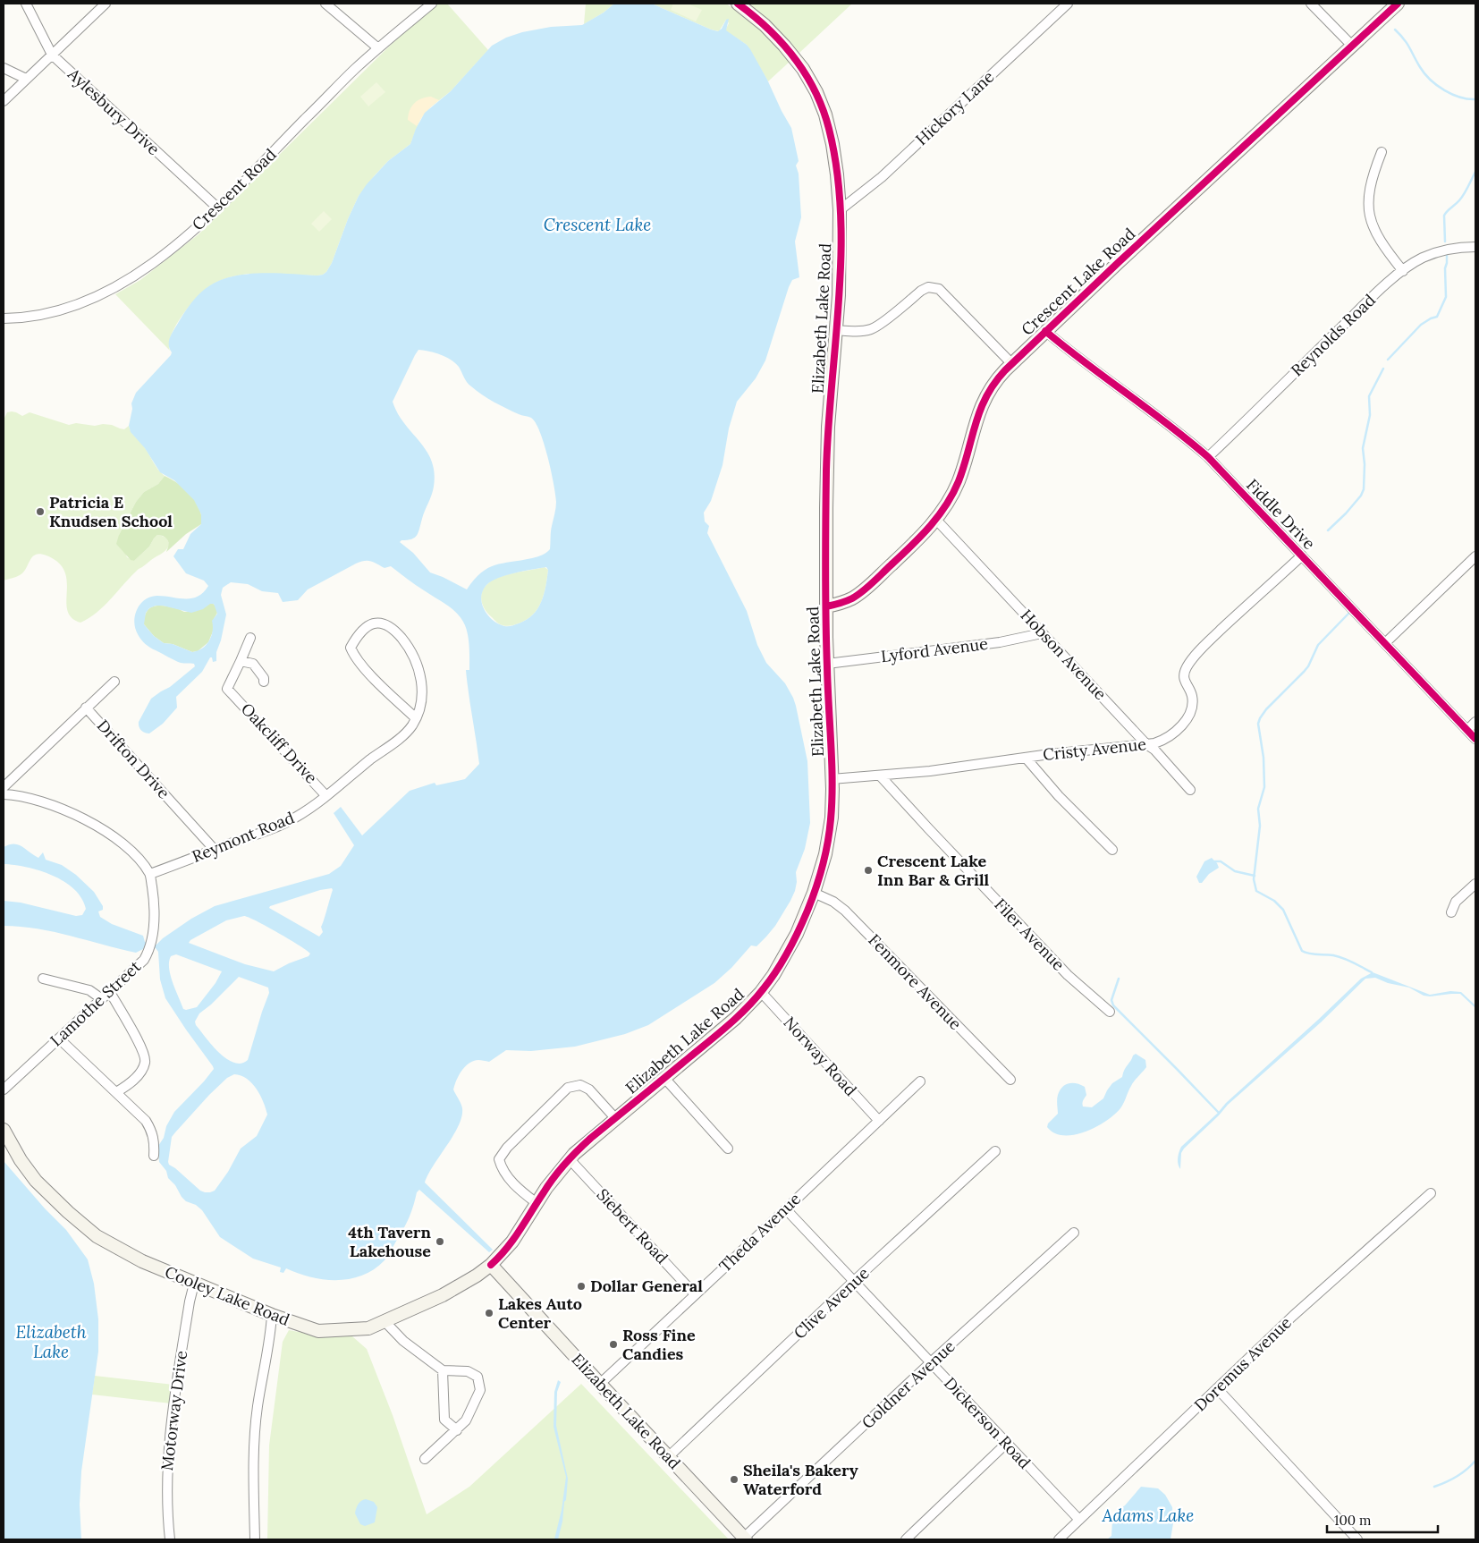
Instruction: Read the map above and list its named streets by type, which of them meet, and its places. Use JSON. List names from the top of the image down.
{
  "streets": {
    "street": [
      "Hickory Lane",
      "Aylesbury Drive",
      "Crescent Road",
      "Crescent Lake Road",
      "Elizabeth Lake Road",
      "Reynolds Road",
      "Fiddle Drive",
      "Lyford Avenue",
      "Hobson Avenue",
      "Oakcliff Drive",
      "Cristy Avenue",
      "Drifton Drive",
      "Reymont Road",
      "Filer Avenue",
      "Fenmore Avenue",
      "Lamothe Street",
      "Norway Road",
      "Siebert Road",
      "Theda Avenue",
      "Cooley Lake Road",
      "Clive Avenue",
      "Doremus Avenue",
      "Goldner Avenue",
      "Motorway Drive",
      "Dickerson Road"
    ]
  },
  "crossings": [
    ["Hickory Lane", "Elizabeth Lake Road"],
    ["Aylesbury Drive", "Crescent Road"],
    ["Crescent Lake Road", "Elizabeth Lake Road"],
    ["Crescent Lake Road", "Fiddle Drive"],
    ["Crescent Lake Road", "Hobson Avenue"],
    ["Elizabeth Lake Road", "Lyford Avenue"],
    ["Elizabeth Lake Road", "Cristy Avenue"],
    ["Elizabeth Lake Road", "Fenmore Avenue"],
    ["Elizabeth Lake Road", "Norway Road"],
    ["Elizabeth Lake Road", "Siebert Road"],
    ["Elizabeth Lake Road", "Theda Avenue"],
    ["Elizabeth Lake Road", "Cooley Lake Road"],
    ["Elizabeth Lake Road", "Clive Avenue"],
    ["Elizabeth Lake Road", "Goldner Avenue"],
    ["Reynolds Road", "Fiddle Drive"],
    ["Fiddle Drive", "Cristy Avenue"],
    ["Lyford Avenue", "Hobson Avenue"],
    ["Hobson Avenue", "Cristy Avenue"],
    ["Oakcliff Drive", "Reymont Road"],
    ["Cristy Avenue", "Filer Avenue"],
    ["Drifton Drive", "Reymont Road"],
    ["Reymont Road", "Lamothe Street"],
    ["Norway Road", "Theda Avenue"],
    ["Siebert Road", "Theda Avenue"],
    ["Theda Avenue", "Dickerson Road"],
    ["Cooley Lake Road", "Motorway Drive"],
    ["Clive Avenue", "Dickerson Road"],
    ["Doremus Avenue", "Dickerson Road"],
    ["Goldner Avenue", "Dickerson Road"]
  ],
  "water": ["Crescent Lake", "Elizabeth Lake", "Adams Lake"],
  "places": [
    "Patricia E Knudsen School",
    "Crescent Lake Inn Bar & Grill",
    "4th Tavern Lakehouse",
    "Dollar General",
    "Lakes Auto Center",
    "Ross Fine Candies",
    "Sheila's Bakery Waterford"
  ],
  "scale_bar": "100 m"
}
